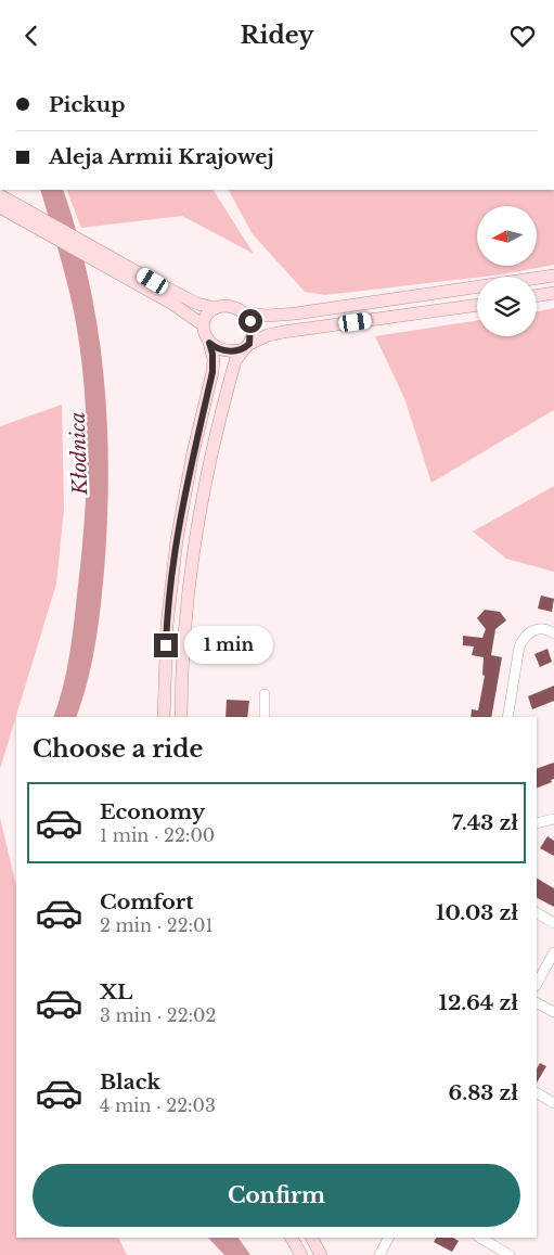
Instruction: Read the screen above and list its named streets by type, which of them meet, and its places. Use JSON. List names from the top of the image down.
{
  "water": ["Kłodnica"],
  "north": "left",
  "page": {
    "header": "Ridey",
    "banner": ["Pickup", "Aleja Armii Krajowej"],
    "bubble": "1 min",
    "heading": "Choose a ride",
    "list": [
      {
        "name": "Economy",
        "note": "1 min · 22:00",
        "value": "7.43 zł"
      },
      {
        "name": "Comfort",
        "note": "2 min · 22:01",
        "value": "10.03 zł"
      },
      {
        "name": "XL",
        "note": "3 min · 22:02",
        "value": "12.64 zł"
      },
      {
        "name": "Black",
        "note": "4 min · 22:03",
        "value": "6.83 zł"
      }
    ],
    "buttons": "Confirm"
  }
}
